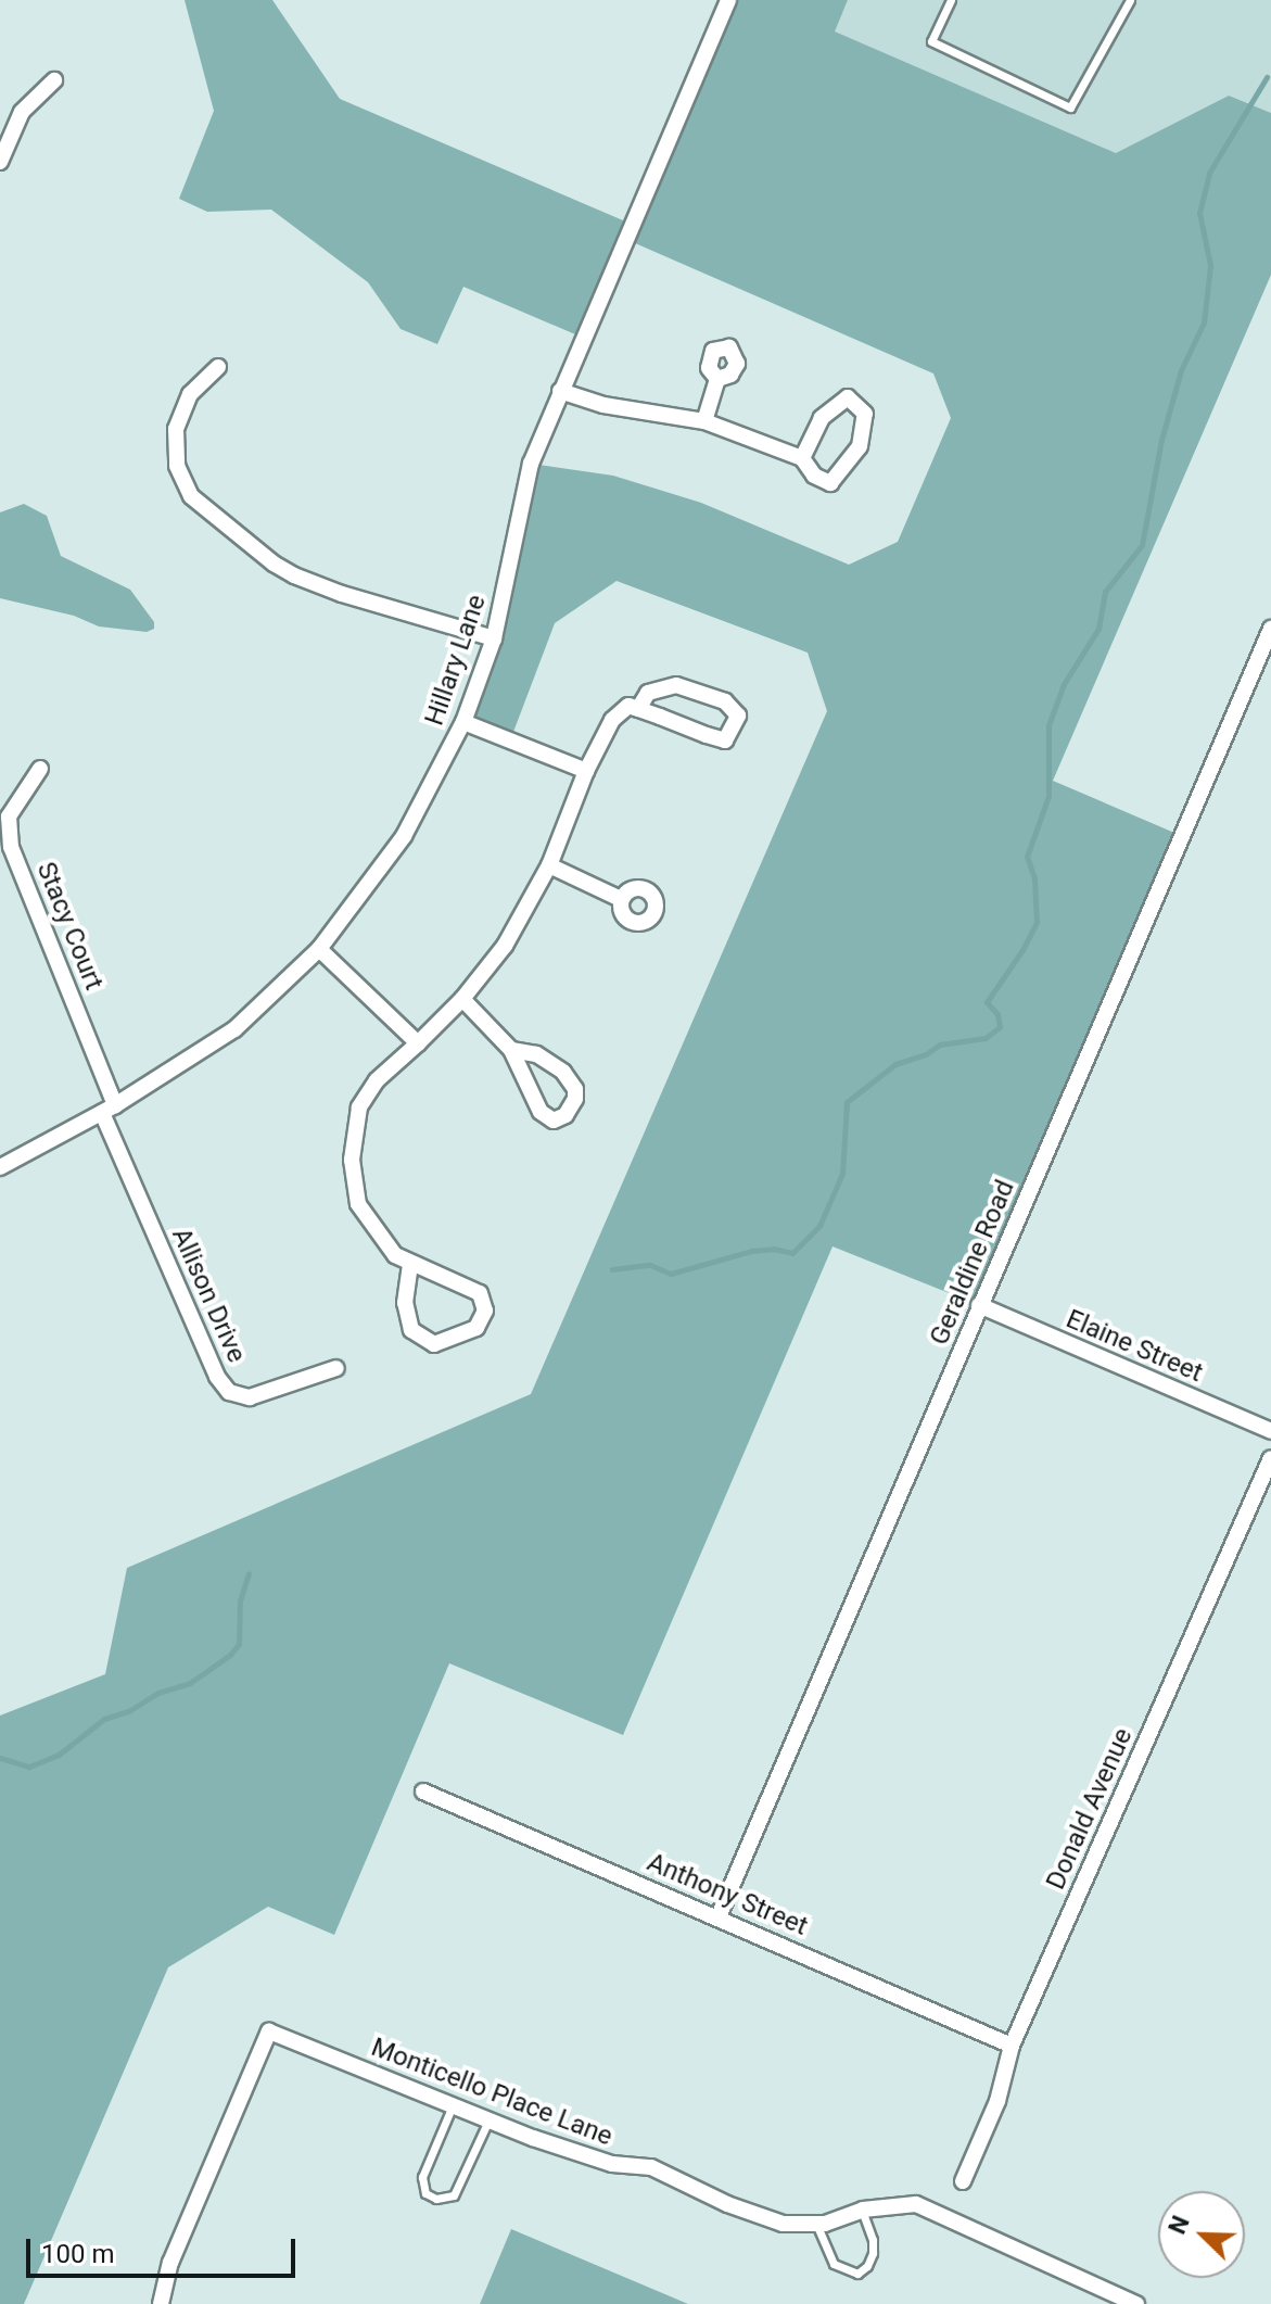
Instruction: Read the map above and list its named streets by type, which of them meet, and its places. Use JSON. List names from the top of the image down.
{
  "streets": {
    "street": [
      "Hillary Lane",
      "Stacy Court",
      "Geraldine Road",
      "Allison Drive",
      "Elaine Street",
      "Donald Avenue",
      "Anthony Street",
      "Monticello Place Lane"
    ]
  },
  "crossings": [
    ["Hillary Lane", "Stacy Court"],
    ["Hillary Lane", "Allison Drive"],
    ["Stacy Court", "Allison Drive"],
    ["Geraldine Road", "Elaine Street"],
    ["Geraldine Road", "Anthony Street"],
    ["Donald Avenue", "Anthony Street"]
  ],
  "scale_bar": "100 m",
  "north": "top left"
}
